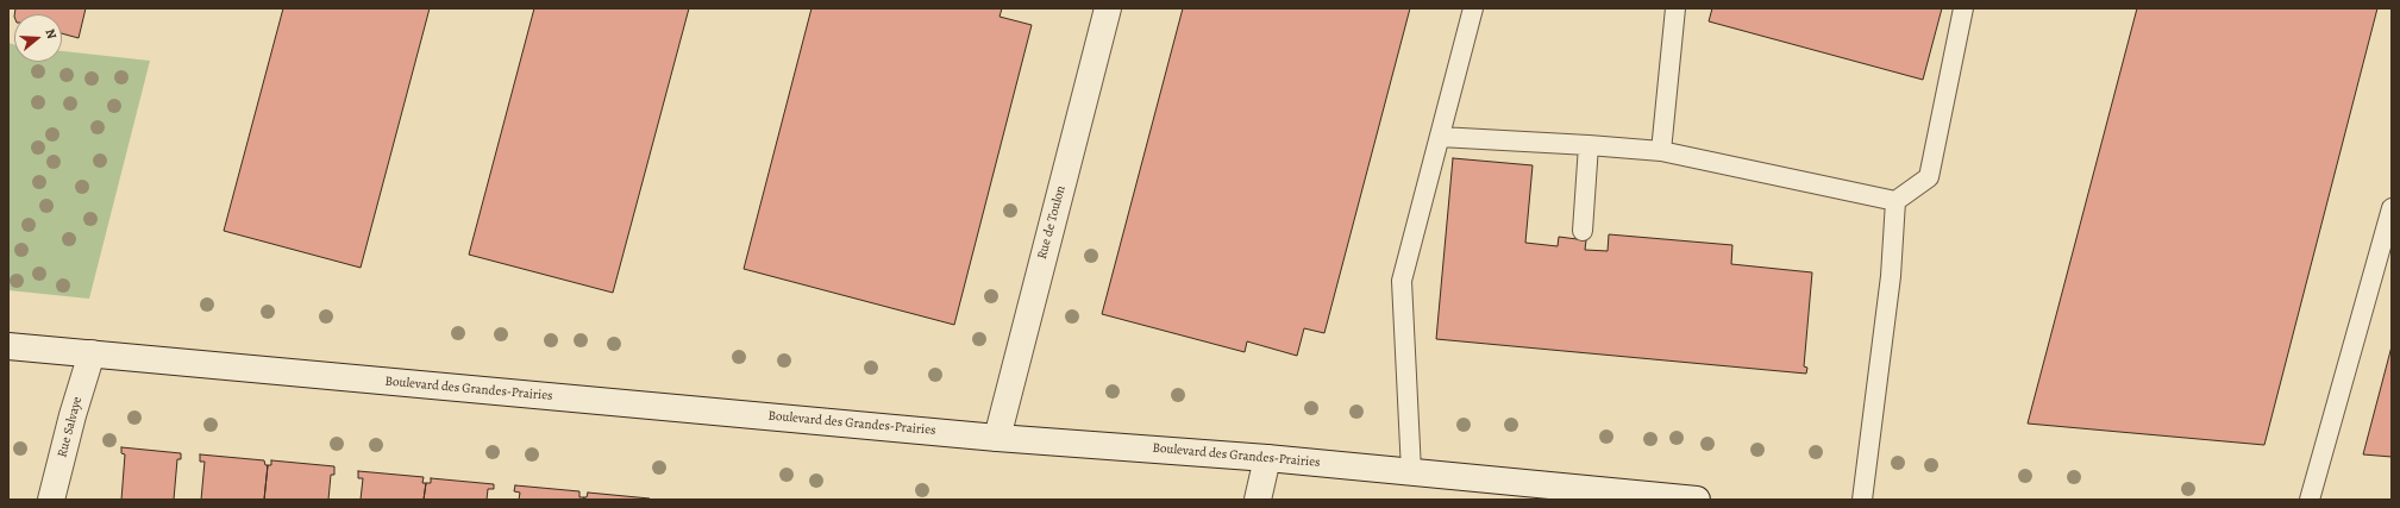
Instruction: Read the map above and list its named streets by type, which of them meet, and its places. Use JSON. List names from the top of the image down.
{
  "streets": {
    "main road": ["Rue de Toulon", "Boulevard des Grandes-Prairies", "Rue Salvaye"]
  },
  "crossings": [
    ["Rue de Toulon", "Boulevard des Grandes-Prairies"],
    ["Boulevard des Grandes-Prairies", "Rue Salvaye"]
  ],
  "north": "right"
}
